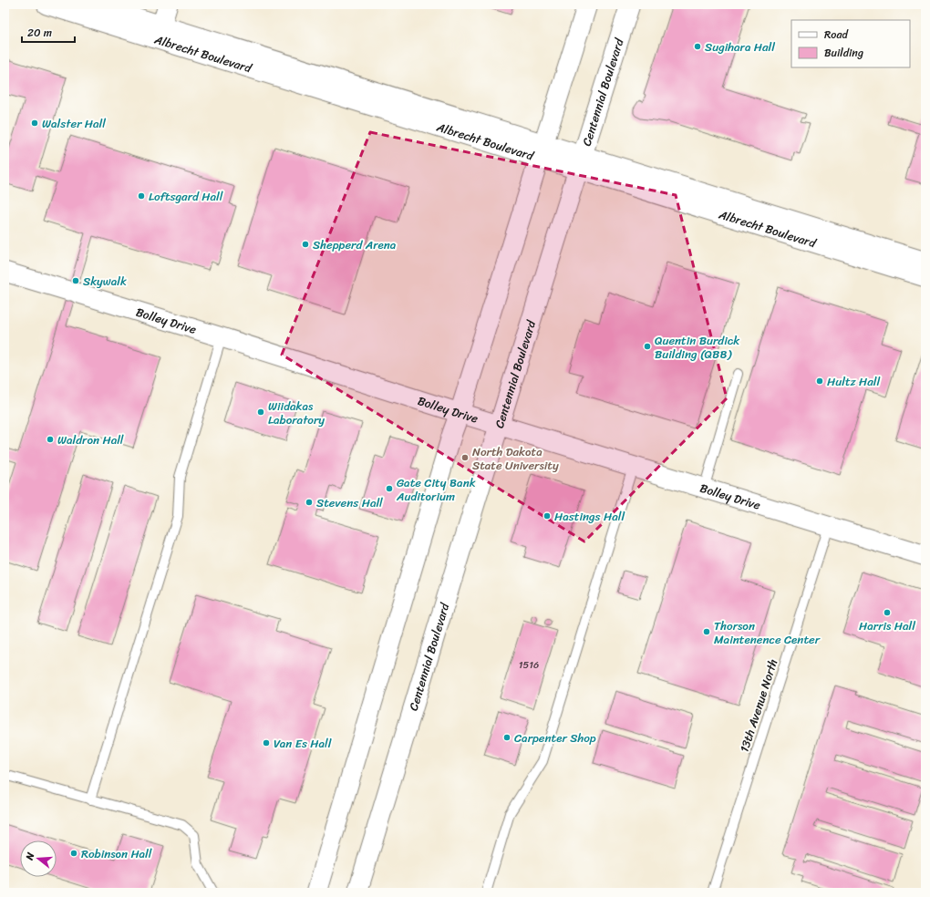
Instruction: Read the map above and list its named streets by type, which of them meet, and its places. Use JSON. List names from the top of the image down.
{
  "streets": {
    "street": ["Albrecht Boulevard", "Centennial Boulevard", "Bolley Drive"],
    "lane": ["13th Avenue North"]
  },
  "crossings": [
    ["Albrecht Boulevard", "Centennial Boulevard"],
    ["Centennial Boulevard", "Bolley Drive"],
    ["Bolley Drive", "13th Avenue North"]
  ],
  "places": [
    "Sugihara Hall",
    "Walster Hall",
    "Loftsgard Hall",
    "Shepperd Arena",
    "Skywalk",
    "Quentin Burdick Building (QBB)",
    "Hultz Hall",
    "Wiidakas Laboratory",
    "Waldron Hall",
    "North Dakota State University",
    "Gate City Bank Auditorium",
    "Stevens Hall",
    "Hastings Hall",
    "Harris Hall",
    "Thorson Maintenence Center",
    "Carpenter Shop",
    "Van Es Hall",
    "Robinson Hall"
  ],
  "house_numbers": ["1516"],
  "legend": ["Road", "Building"],
  "scale_bar": "20 m",
  "north": "left"
}
